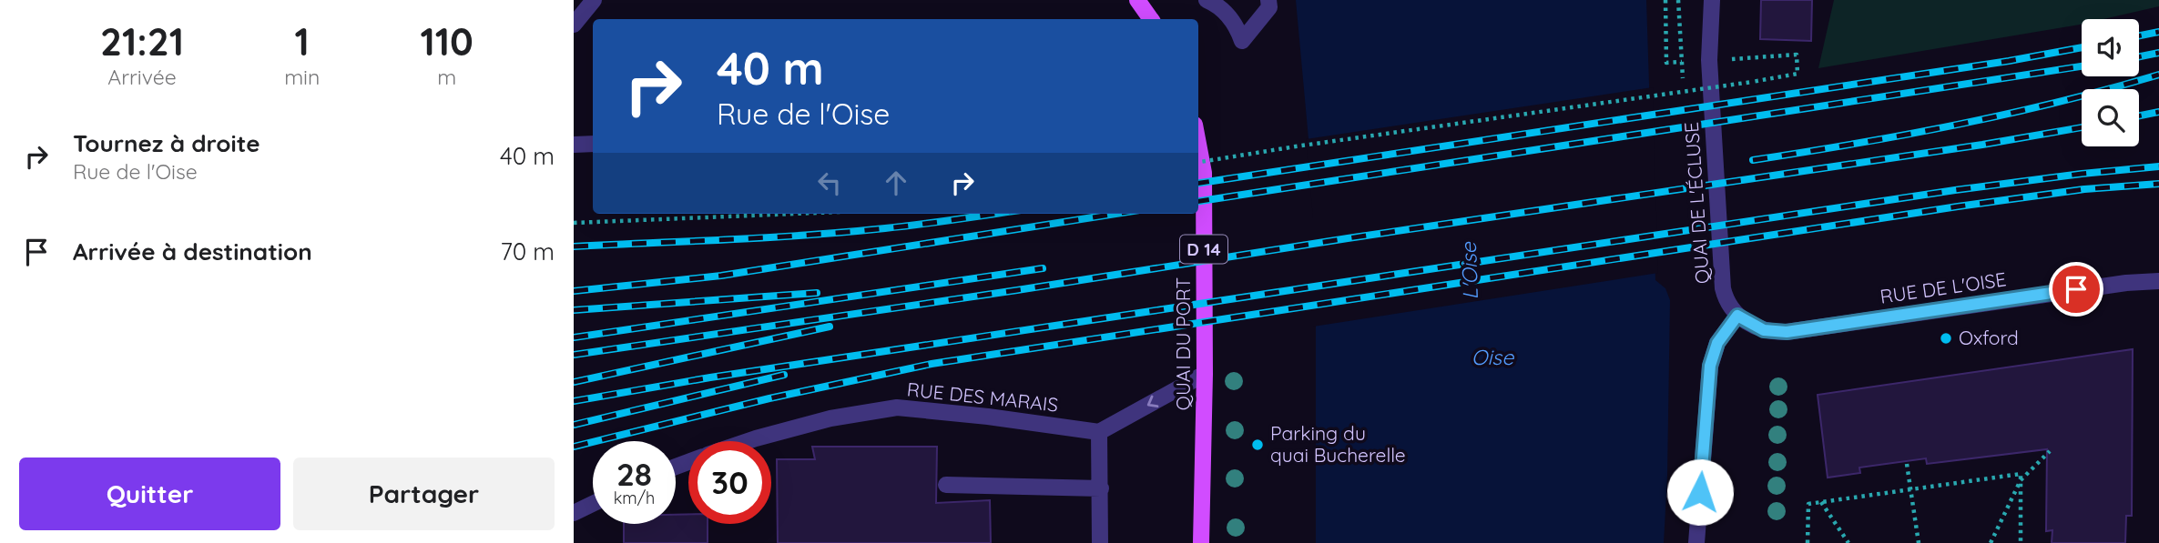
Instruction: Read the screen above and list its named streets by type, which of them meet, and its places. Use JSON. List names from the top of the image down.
{
  "streets": {
    "main road": ["D 14", "QUAI DU PORT"],
    "street": ["QUAI DE L'ÉCLUSE", "RUE DE L'OISE", "RUE DES MARAIS"]
  },
  "crossings": [
    ["QUAI DE L'ÉCLUSE", "RUE DE L'OISE"]
  ],
  "water": ["L'Oise", "Oise"],
  "places": ["Oxford", "Parking du quai Bucherelle"],
  "page": {
    "eta": [
      "21:21",
      "Arrivée",
      "1",
      "min",
      "110",
      "m"
    ],
    "turn": ["40 m", "Rue de l'Oise"],
    "list": [
      {
        "name": "Tournez à droite",
        "note": "Rue de l'Oise",
        "value": "40 m"
      },
      {
        "name": "Arrivée à destination",
        "value": "70 m"
      }
    ],
    "speed": "28 km/h",
    "limit": "30",
    "buttons": ["Quitter", "Partager"]
  }
}
